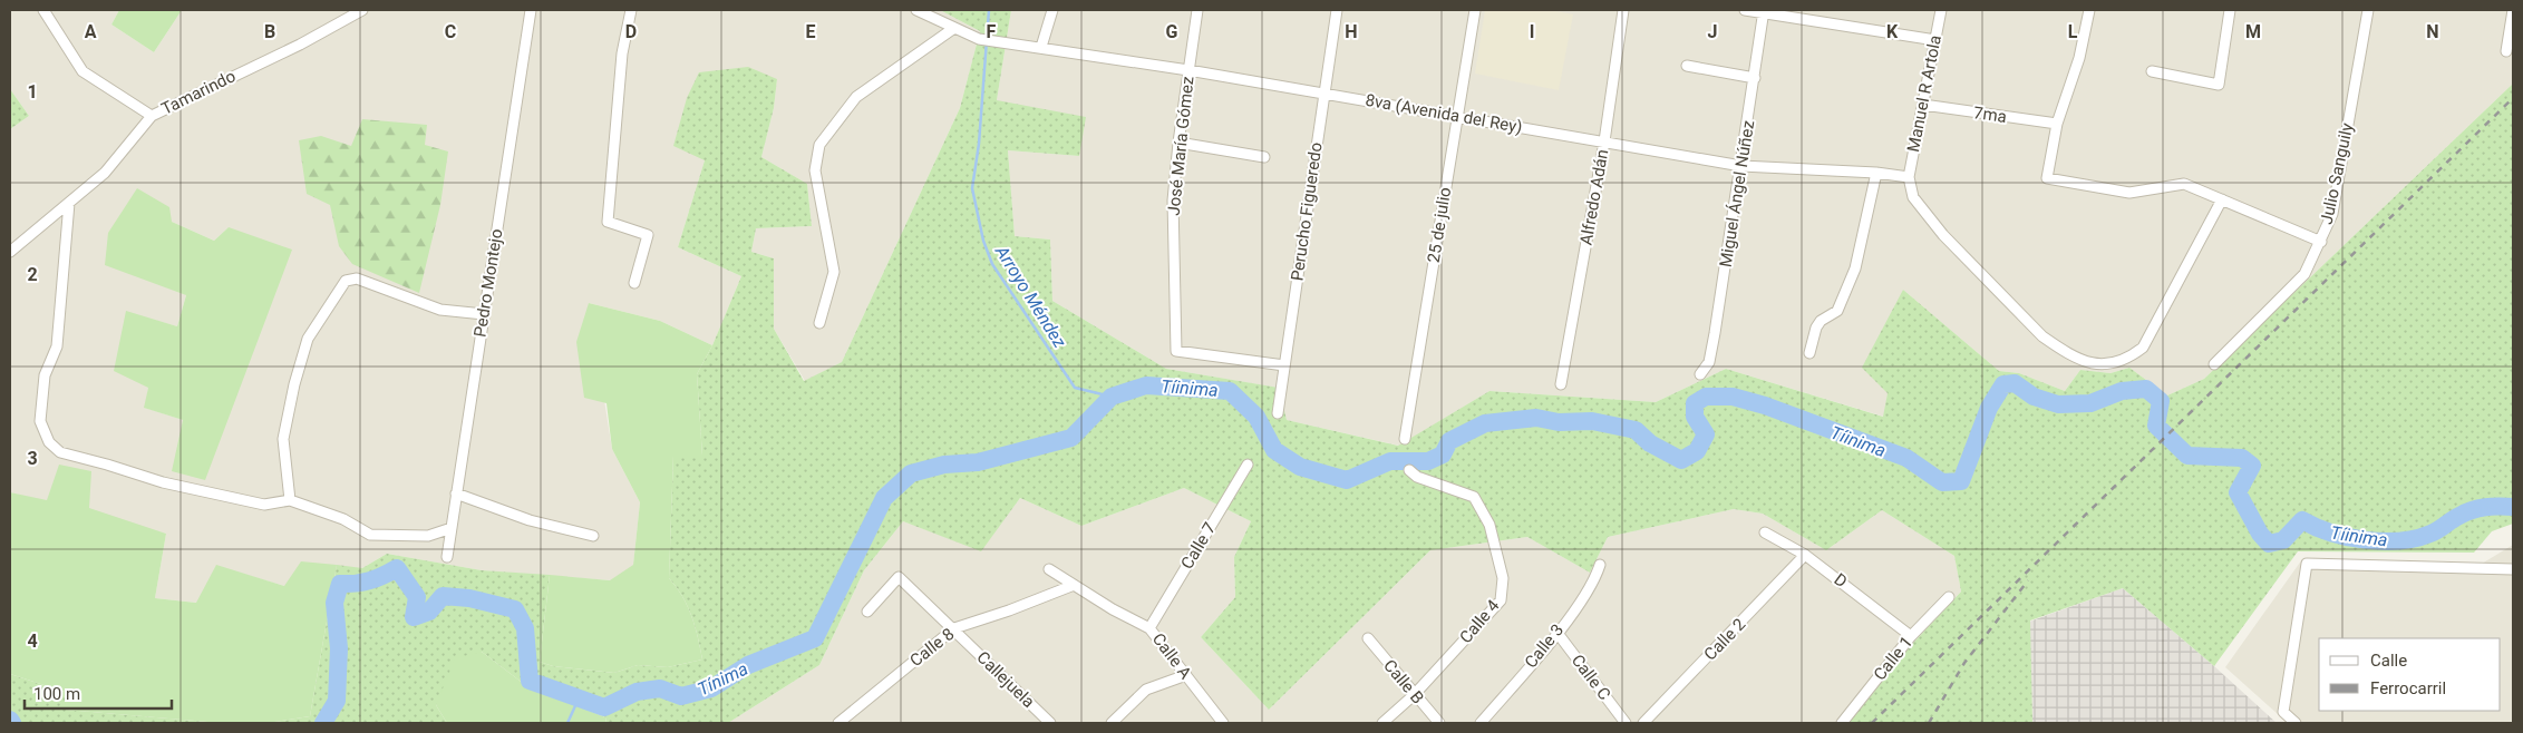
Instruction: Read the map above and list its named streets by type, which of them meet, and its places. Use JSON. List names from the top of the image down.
{
  "streets": {
    "street": [
      "Tamarindo",
      "Manuel R Artola",
      "8va (Avenida del Rey)",
      "7ma",
      "José María Gómez",
      "Julio Sanguily",
      "Miguel Ángel Núñez",
      "Alfredo Adán",
      "Perucho Figueredo",
      "25 de julio",
      "Pedro Montejo",
      "Calle 7",
      "D",
      "Calle 4",
      "Calle 2",
      "Calle 3",
      "Calle 8",
      "Calle A",
      "Calle 1",
      "Calle C",
      "Callejuela",
      "Calle B"
    ]
  },
  "crossings": [
    ["Manuel R Artola", "8va (Avenida del Rey)"],
    ["Manuel R Artola", "7ma"],
    ["8va (Avenida del Rey)", "José María Gómez"],
    ["8va (Avenida del Rey)", "Miguel Ángel Núñez"],
    ["8va (Avenida del Rey)", "Alfredo Adán"],
    ["8va (Avenida del Rey)", "Perucho Figueredo"],
    ["8va (Avenida del Rey)", "25 de julio"],
    ["José María Gómez", "Perucho Figueredo"],
    ["Calle 7", "Calle A"],
    ["D", "Calle 2"],
    ["D", "Calle 1"],
    ["Calle 4", "Calle B"],
    ["Calle 3", "Calle C"],
    ["Calle 8", "Calle A"],
    ["Calle 8", "Callejuela"]
  ],
  "water": ["Arroyo Méndez", "Tíinima", "Tínima"],
  "legend": ["Calle", "Ferrocarril"],
  "scale_bar": "100 m",
  "grid": {
    "columns": [
      "A",
      "B",
      "C",
      "D",
      "E",
      "F",
      "G",
      "H",
      "I",
      "J",
      "K",
      "L",
      "M",
      "N"
    ],
    "rows": [
      "1",
      "2",
      "3",
      "4"
    ]
  }
}
